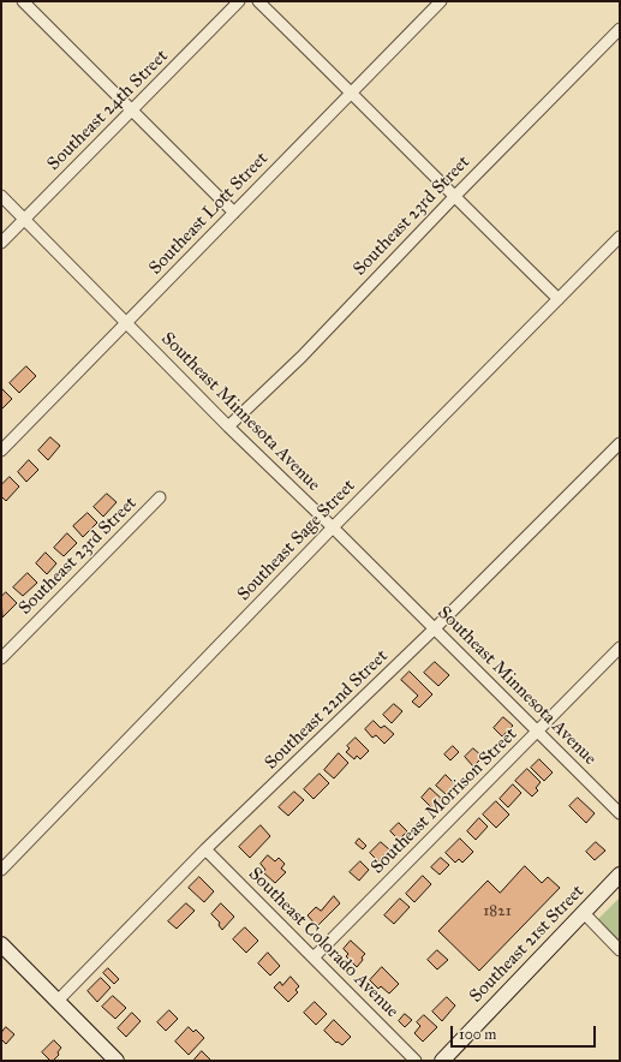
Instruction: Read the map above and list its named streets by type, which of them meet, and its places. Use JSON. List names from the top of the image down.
{
  "streets": {
    "main road": ["Southeast 21st Street"],
    "street": [
      "Southeast 24th Street",
      "Southeast Lott Street",
      "Southeast 23rd Street",
      "Southeast Minnesota Avenue",
      "Southeast Sage Street",
      "Southeast 22nd Street",
      "Southeast Morrison Street",
      "Southeast Colorado Avenue"
    ]
  },
  "crossings": [
    ["Southeast 24th Street", "Southeast Minnesota Avenue"],
    ["Southeast Lott Street", "Southeast Minnesota Avenue"],
    ["Southeast 23rd Street", "Southeast Minnesota Avenue"],
    ["Southeast Minnesota Avenue", "Southeast Sage Street"],
    ["Southeast Minnesota Avenue", "Southeast 22nd Street"],
    ["Southeast Minnesota Avenue", "Southeast Morrison Street"],
    ["Southeast 22nd Street", "Southeast Colorado Avenue"],
    ["Southeast Morrison Street", "Southeast Colorado Avenue"]
  ],
  "house_numbers": ["1821"],
  "scale_bar": "100 m"
}
